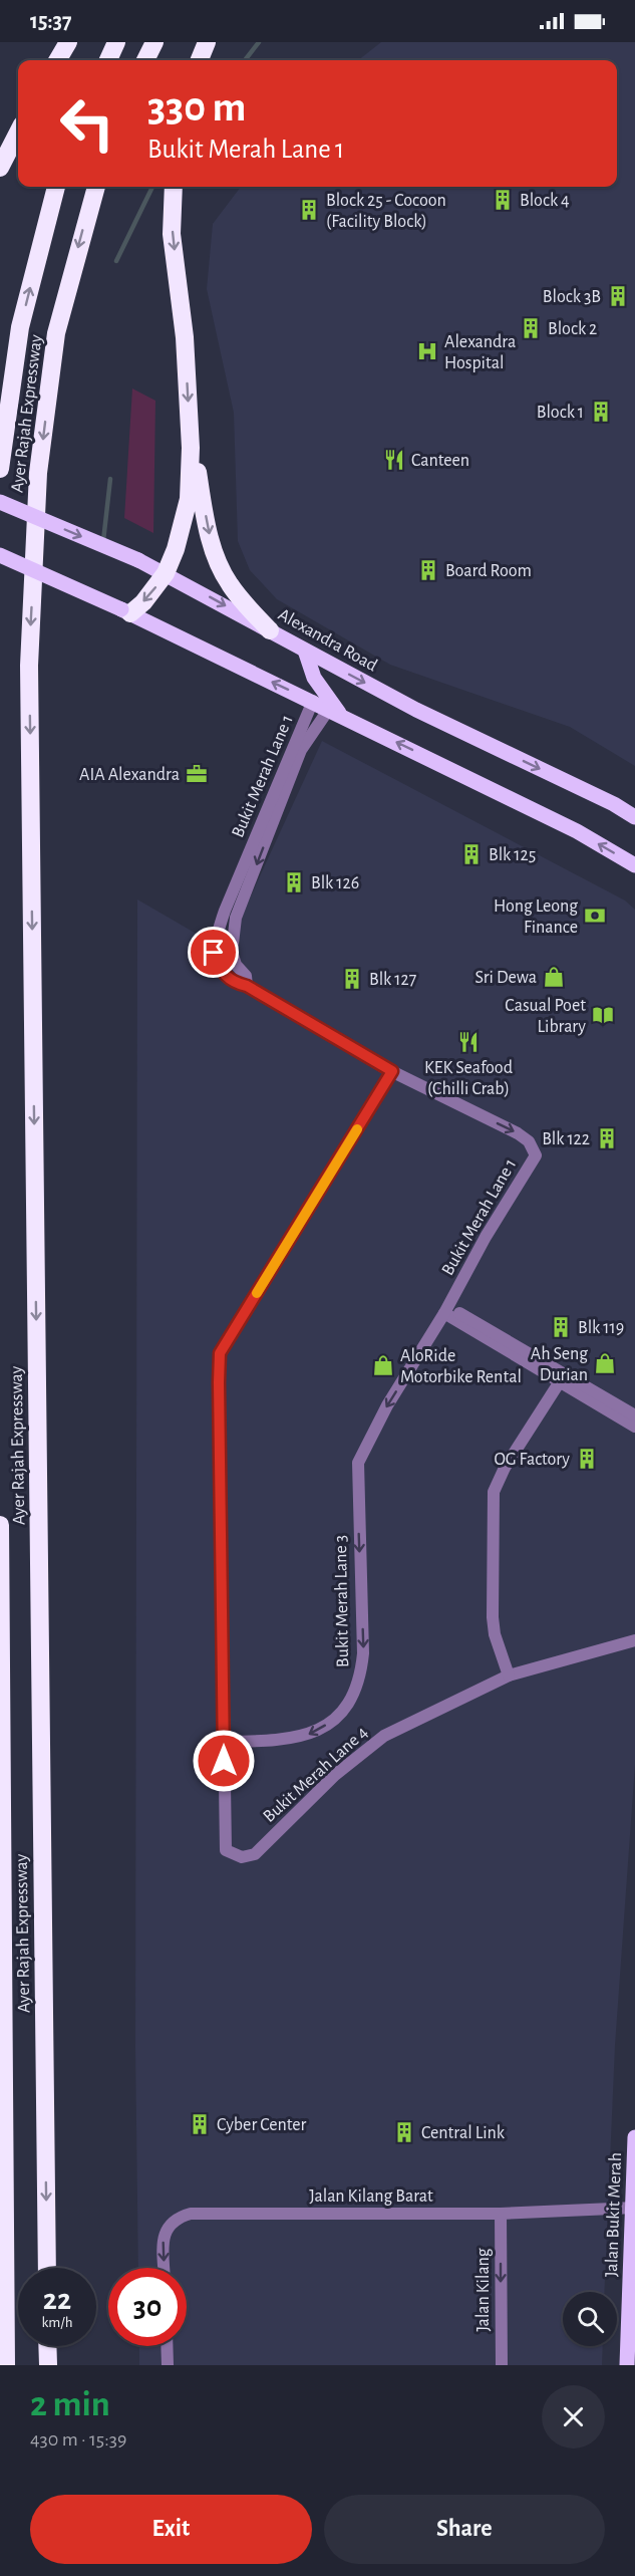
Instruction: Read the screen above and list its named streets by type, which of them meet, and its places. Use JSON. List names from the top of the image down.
{
  "streets": {
    "highway": ["Ayer Rajah Expressway"],
    "main road": ["Alexandra Road", "Jalan Bukit Merah"],
    "street": [
      "Bukit Merah Lane 1",
      "Bukit Merah Lane 3",
      "Bukit Merah Lane 4",
      "Jalan Kilang Barat",
      "Jalan Kilang"
    ]
  },
  "crossings": [
    ["Bukit Merah Lane 1", "Bukit Merah Lane 3"],
    ["Bukit Merah Lane 3", "Bukit Merah Lane 4"],
    ["Jalan Kilang Barat", "Jalan Bukit Merah"],
    ["Jalan Kilang Barat", "Jalan Kilang"]
  ],
  "one_way": ["Bukit Merah Lane 3", "Jalan Kilang Barat", "Jalan Kilang"],
  "places": {
    "building": [
      "Block 4",
      "Block 25 - Cocoon (Facility Block)",
      "Block 3B",
      "Block 2",
      "Block 1",
      "Board Room",
      "Blk 125",
      "Blk 126",
      "Blk 127",
      "Blk 122",
      "Blk 119",
      "OG Factory",
      "Cyber Center",
      "Central Link"
    ],
    "hospital": ["Alexandra Hospital"],
    "restaurant": ["Canteen", "KEK Seafood (Chilli Crab)"],
    "office": ["AIA Alexandra"],
    "bank": ["Hong Leong Finance"],
    "shop": ["Sri Dewa", "Ah Seng Durian", "AloRide Motorbike Rental"],
    "library": ["Casual Poet Library"]
  },
  "page": {
    "status": "15:37",
    "turn": ["330 m", "Bukit Merah Lane 1"],
    "speed": "22 km/h",
    "limit": "30",
    "heading": ["2 min", "430 m · 15:39"],
    "buttons": ["Exit", "Share"]
  }
}
